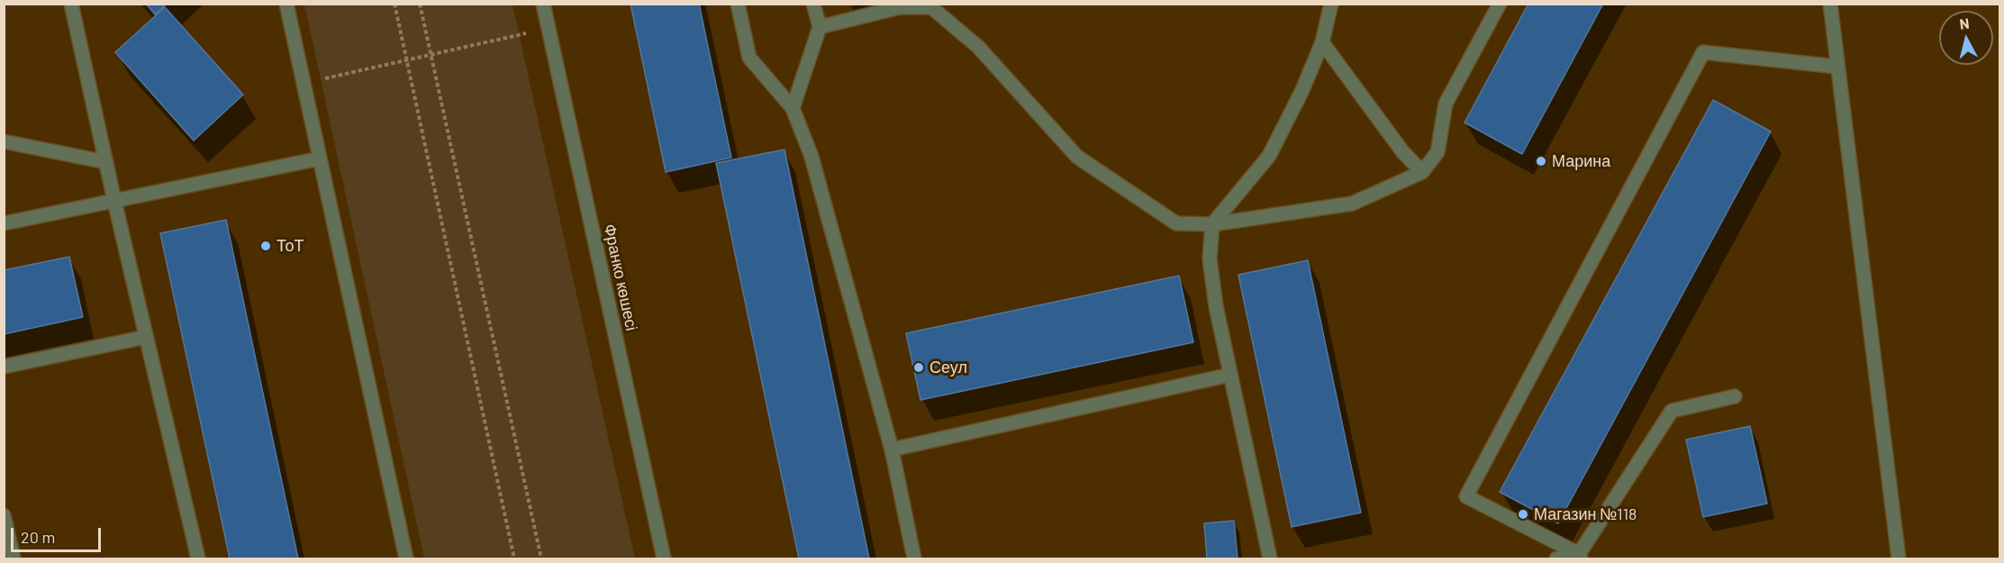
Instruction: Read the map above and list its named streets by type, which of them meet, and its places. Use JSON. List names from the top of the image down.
{
  "streets": {
    "street": ["Франко көшесі"]
  },
  "places": [
    "Марина",
    "ТоТ",
    "Сеул",
    "Магазин №118"
  ],
  "scale_bar": "20 m",
  "north": "top"
}
